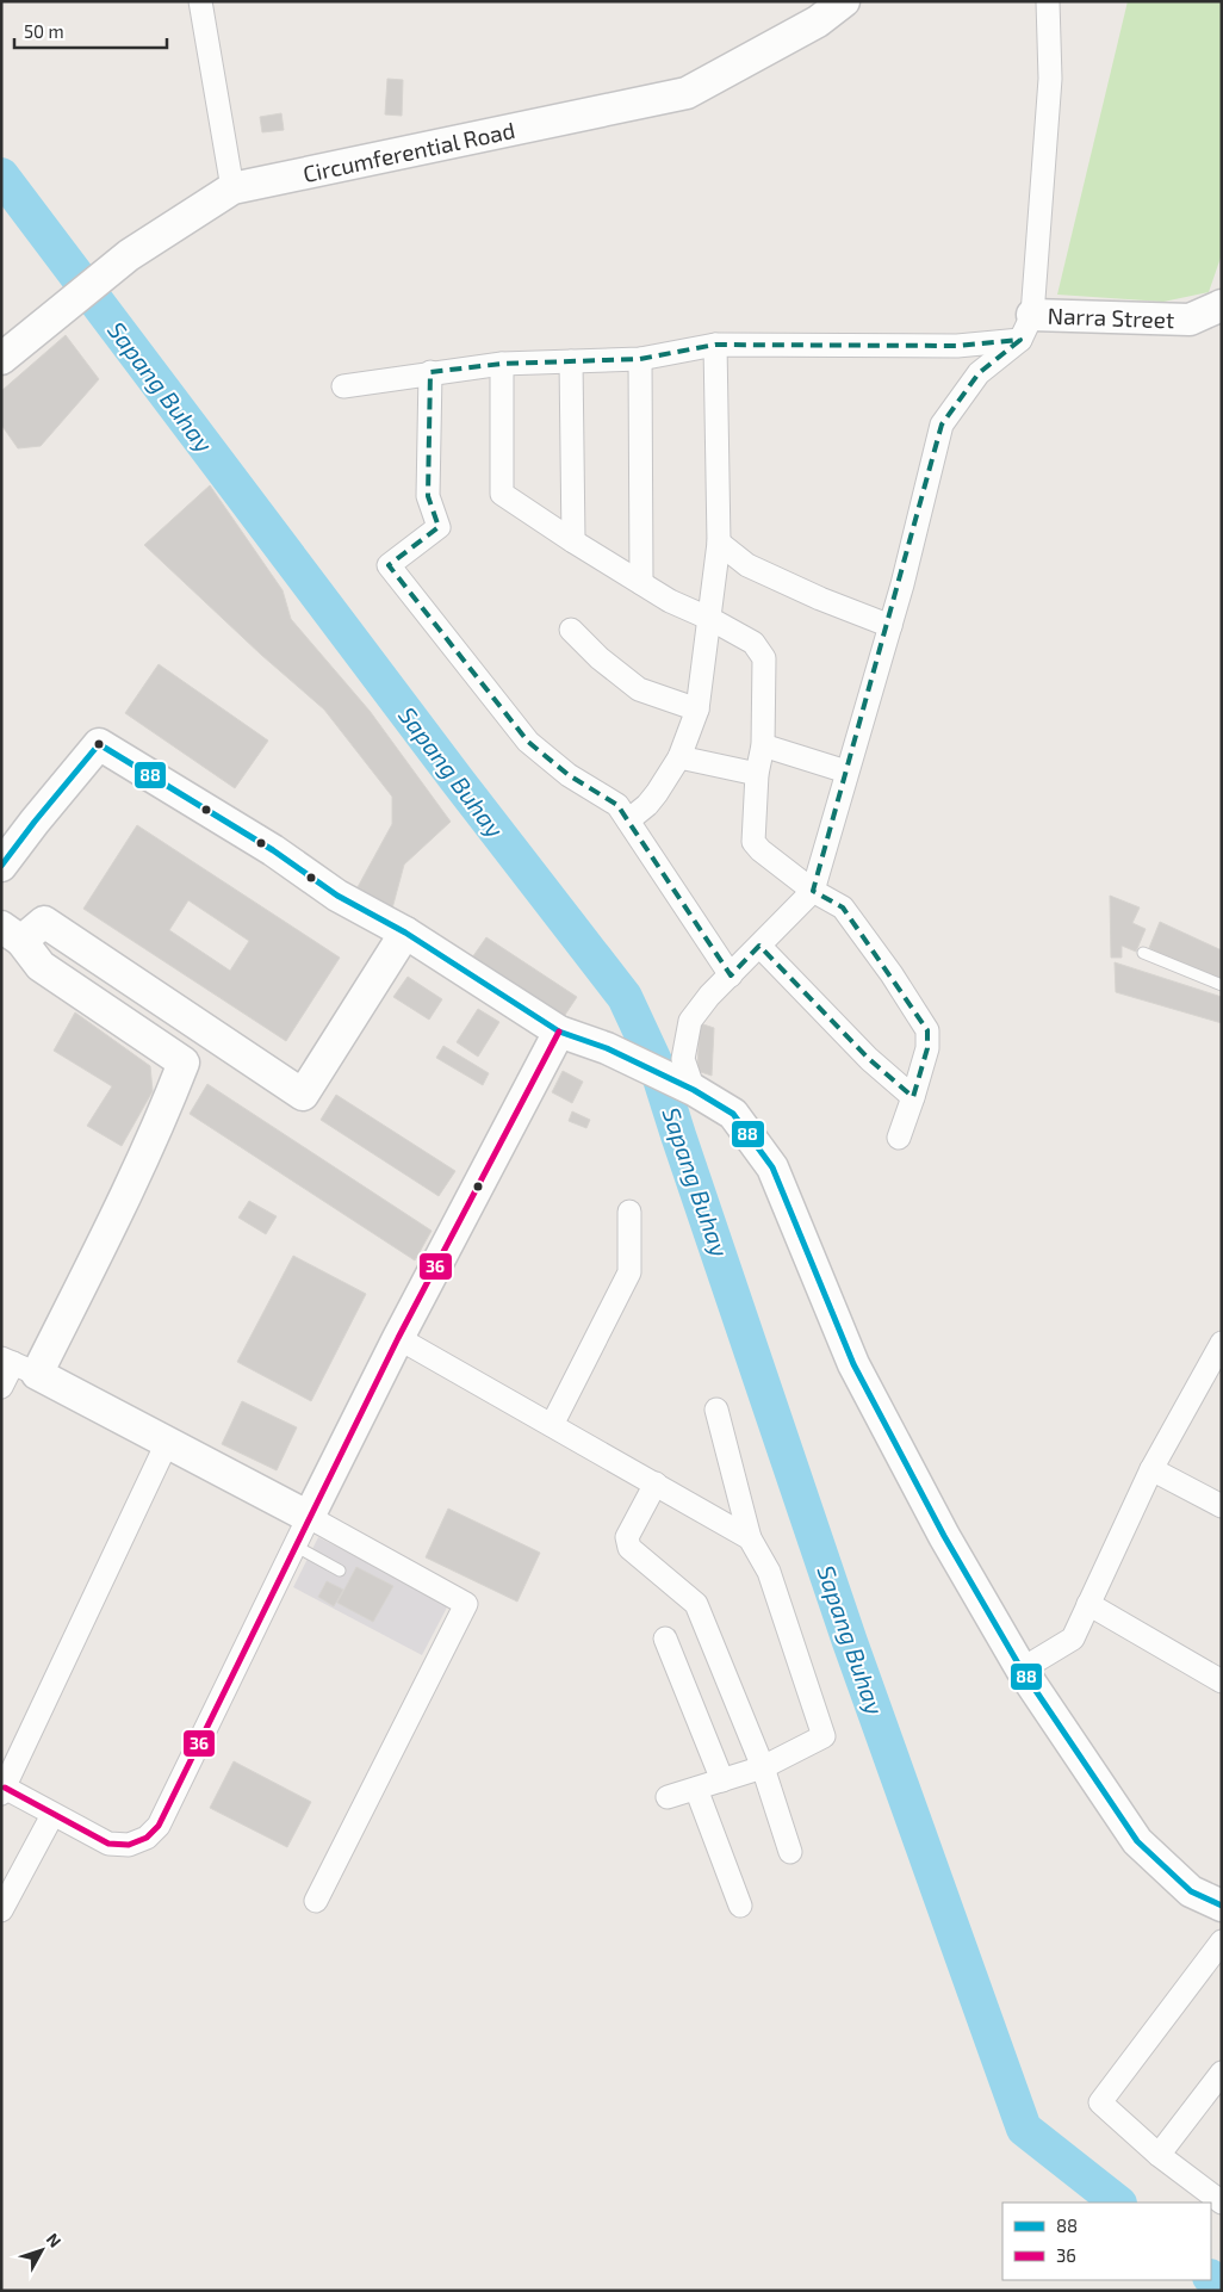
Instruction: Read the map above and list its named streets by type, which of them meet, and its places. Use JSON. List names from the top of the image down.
{
  "streets": {
    "street": ["Circumferential Road", "Narra Street"]
  },
  "water": ["Sapang Buhay"],
  "lines": ["transit line 88", "transit line 36"],
  "legend": ["88", "36"],
  "scale_bar": "50 m",
  "north": "top right"
}
